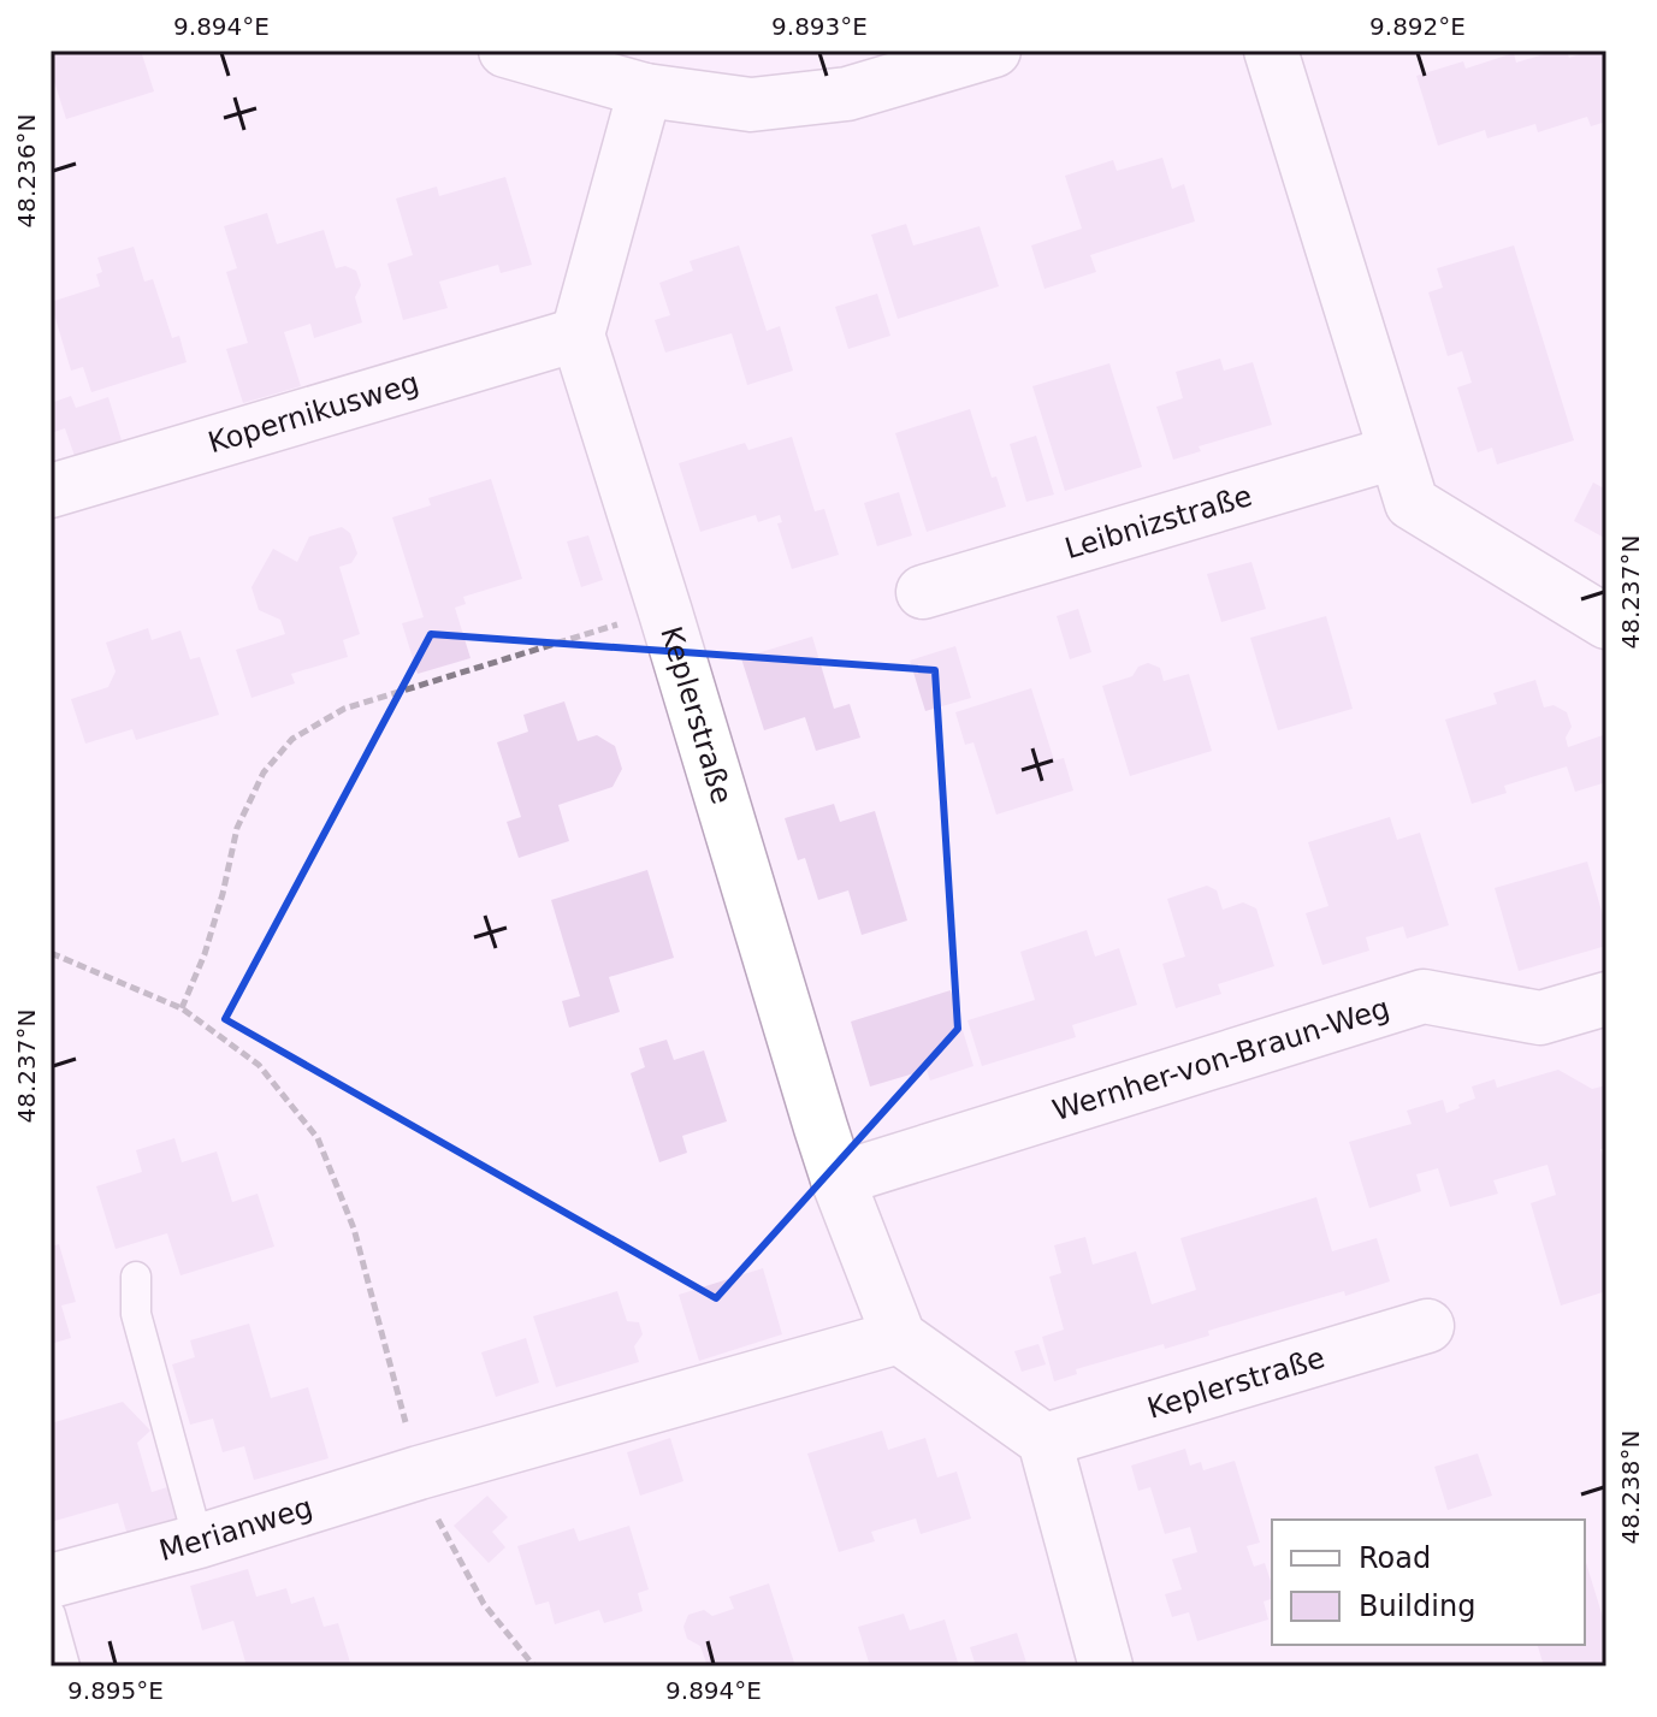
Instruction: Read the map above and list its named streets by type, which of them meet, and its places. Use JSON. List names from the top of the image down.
{
  "streets": {
    "street": [
      "Kopernikusweg",
      "Leibnizstraße",
      "Keplerstraße",
      "Wernher-von-Braun-Weg",
      "Merianweg"
    ]
  },
  "crossings": [
    ["Kopernikusweg", "Keplerstraße"],
    ["Keplerstraße", "Wernher-von-Braun-Weg"]
  ],
  "legend": ["Road", "Building"],
  "coordinates": [
    "9.894°E",
    "9.893°E",
    "9.892°E",
    "48.236°N",
    "48.237°N",
    "48.238°N",
    "9.895°E"
  ]
}
